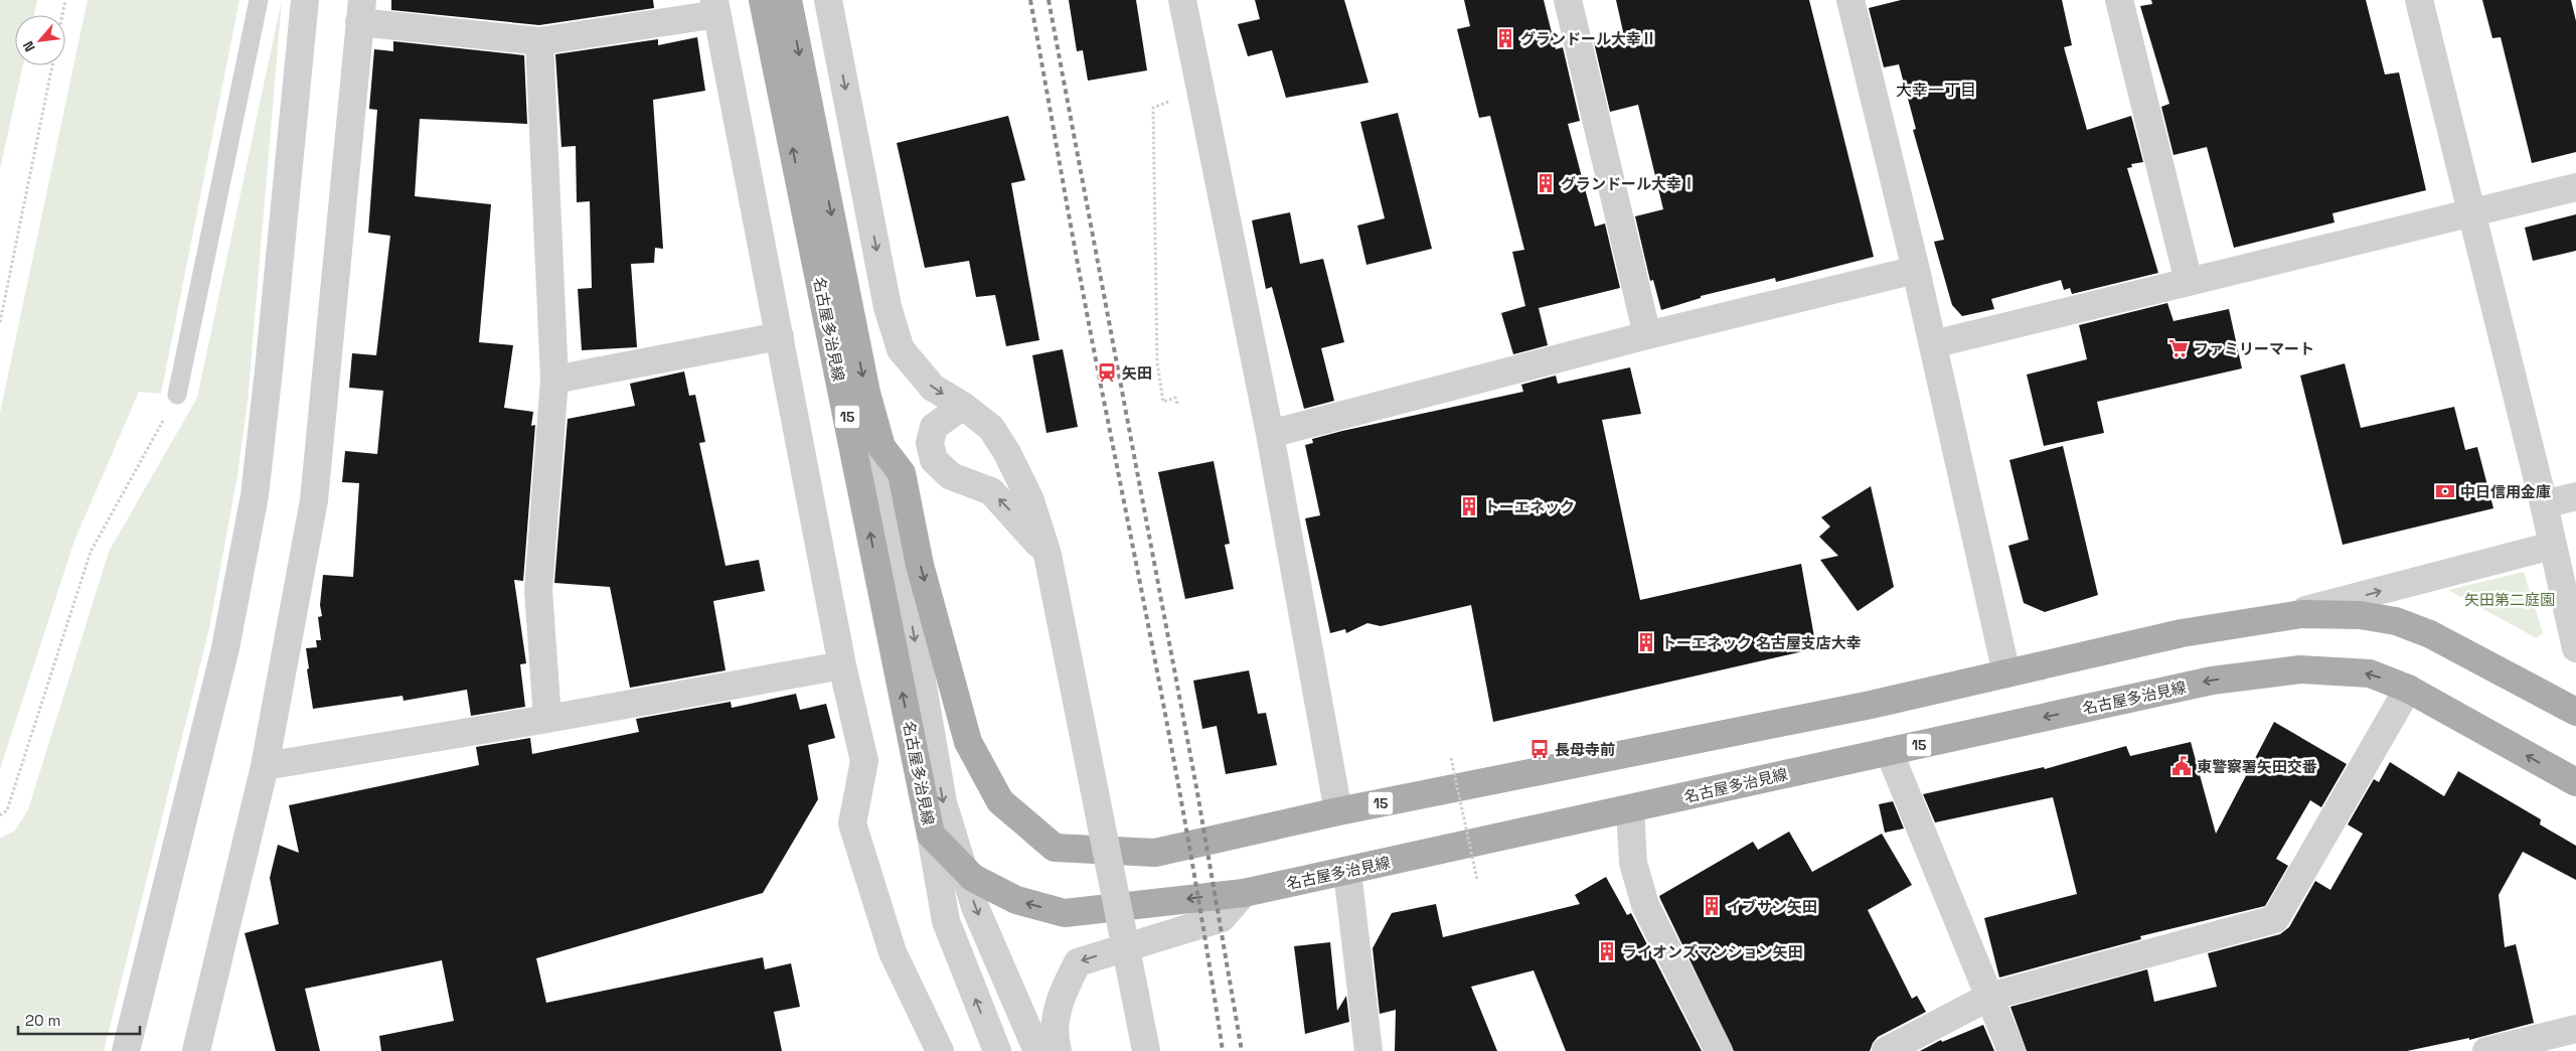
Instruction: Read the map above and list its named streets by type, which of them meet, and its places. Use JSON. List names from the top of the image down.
{
  "streets": {
    "main road": ["名古屋多治見線", "15"]
  },
  "districts": ["大幸一丁目"],
  "parks": ["矢田第二庭園"],
  "places": {
    "building": [
      "グランドール大幸Ⅱ",
      "グランドール大幸Ⅰ",
      "トーエネック",
      "トーエネック 名古屋支店大幸",
      "イブサン矢田",
      "ライオンズマンション矢田"
    ],
    "supermarket": ["ファミリーマート"],
    "station": ["矢田"],
    "bank": ["中日信用金庫"],
    "bus stop": ["長母寺前"],
    "public building": ["東警察署矢田交番"]
  },
  "scale_bar": "20 m",
  "north": "bottom left"
}
